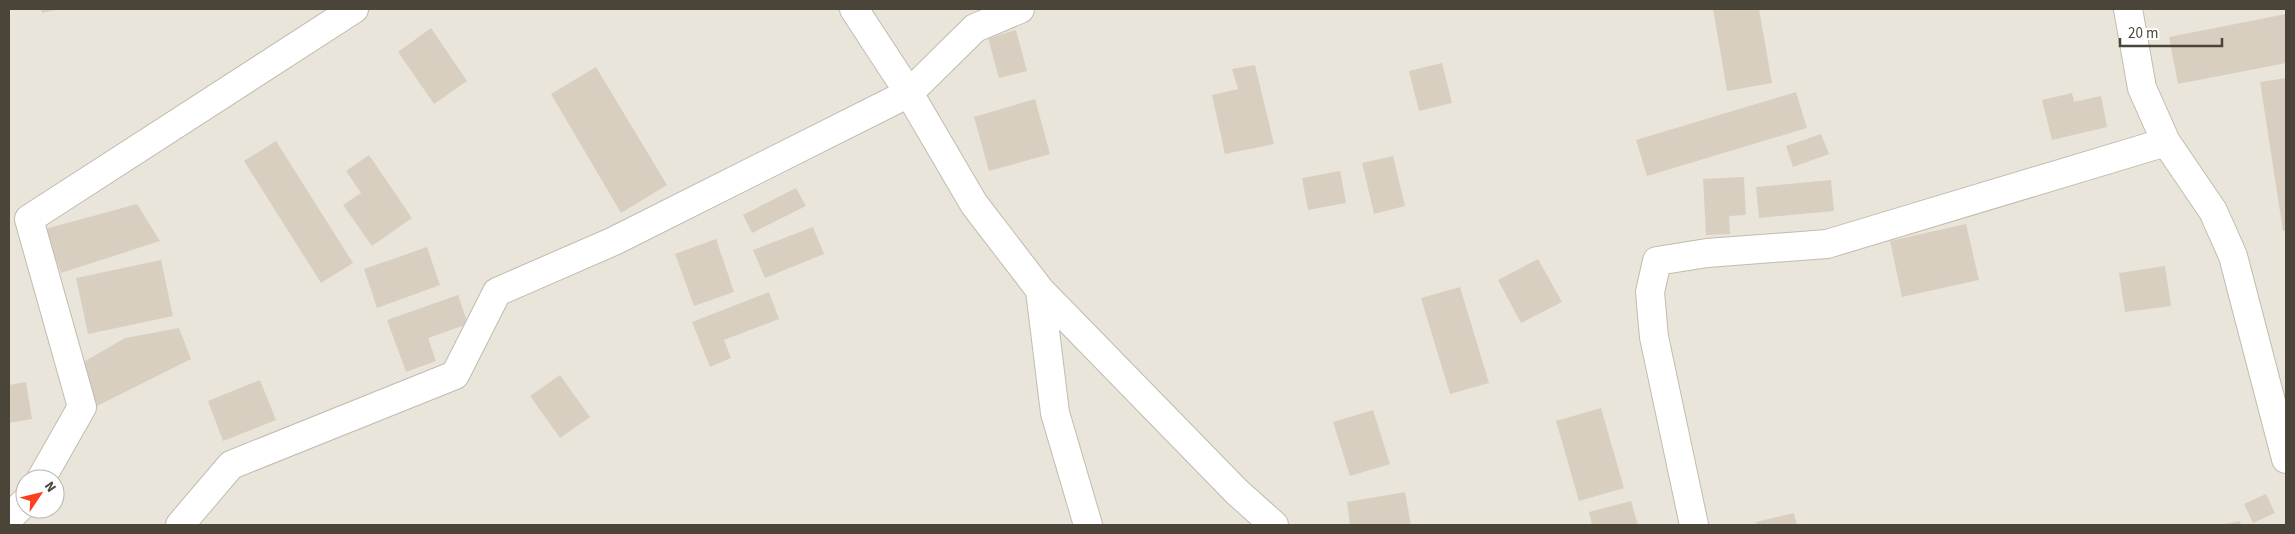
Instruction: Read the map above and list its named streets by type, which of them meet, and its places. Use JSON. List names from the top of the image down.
{
  "scale_bar": "20 m",
  "north": "top right"
}
